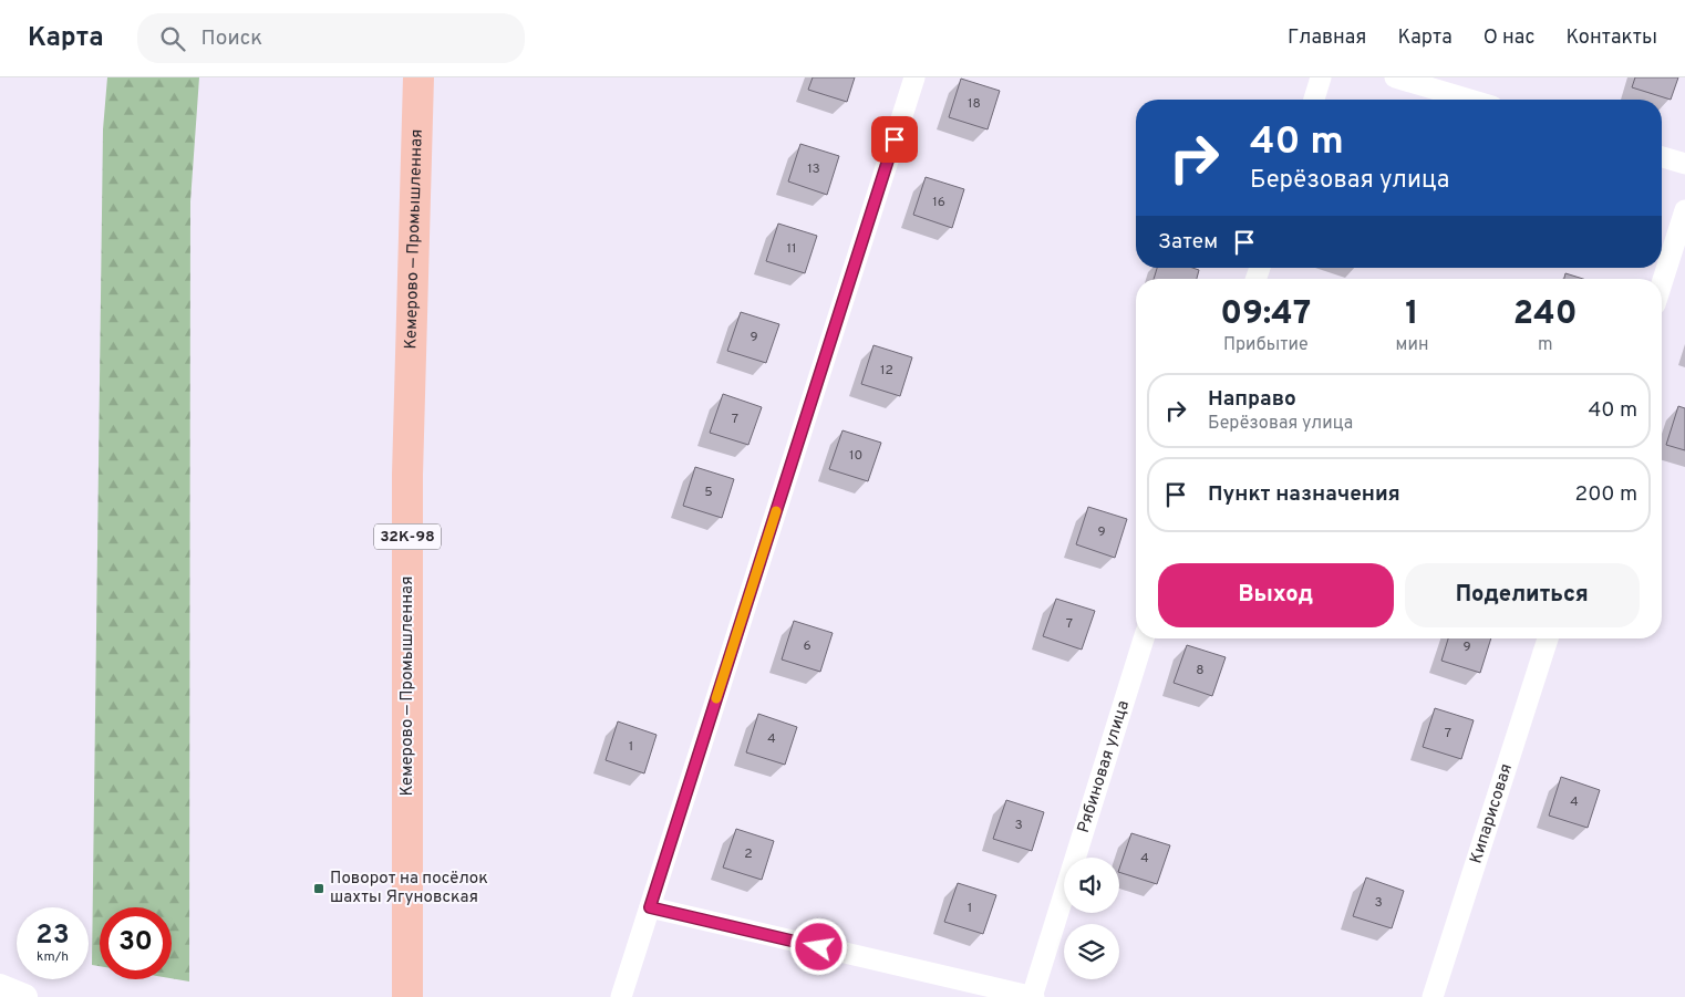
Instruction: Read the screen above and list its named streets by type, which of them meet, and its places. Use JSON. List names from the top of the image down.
{
  "streets": {
    "main road": ["Кемерово — Промышленная", "32К-98"],
    "street": ["Рябиновая улица", "Кипарисовая"]
  },
  "places": {
    "transit": ["Поворот на посёлок шахты Ягуновская"]
  },
  "house_numbers": [
    "18",
    "13",
    "16",
    "11",
    "9",
    "12",
    "7",
    "10",
    "5",
    "9",
    "7",
    "6",
    "9",
    "8",
    "7",
    "4",
    "1",
    "4",
    "3",
    "2",
    "4",
    "3",
    "1"
  ],
  "page": {
    "header": "Карта",
    "search": "Поиск",
    "nav": [
      "Главная",
      "Карта",
      "О нас",
      "Контакты"
    ],
    "turn": ["40 m", "Берёзовая улица"],
    "then": "Затем",
    "eta": [
      "09:47",
      "Прибытие",
      "1",
      "мин",
      "240",
      "m"
    ],
    "list": [
      {
        "name": "Направо",
        "note": "Берёзовая улица",
        "value": "40 m"
      },
      {
        "name": "Пункт назначения",
        "value": "200 m"
      }
    ],
    "buttons": ["Выход", "Поделиться"],
    "speed": "23 km/h",
    "limit": "30"
  }
}
